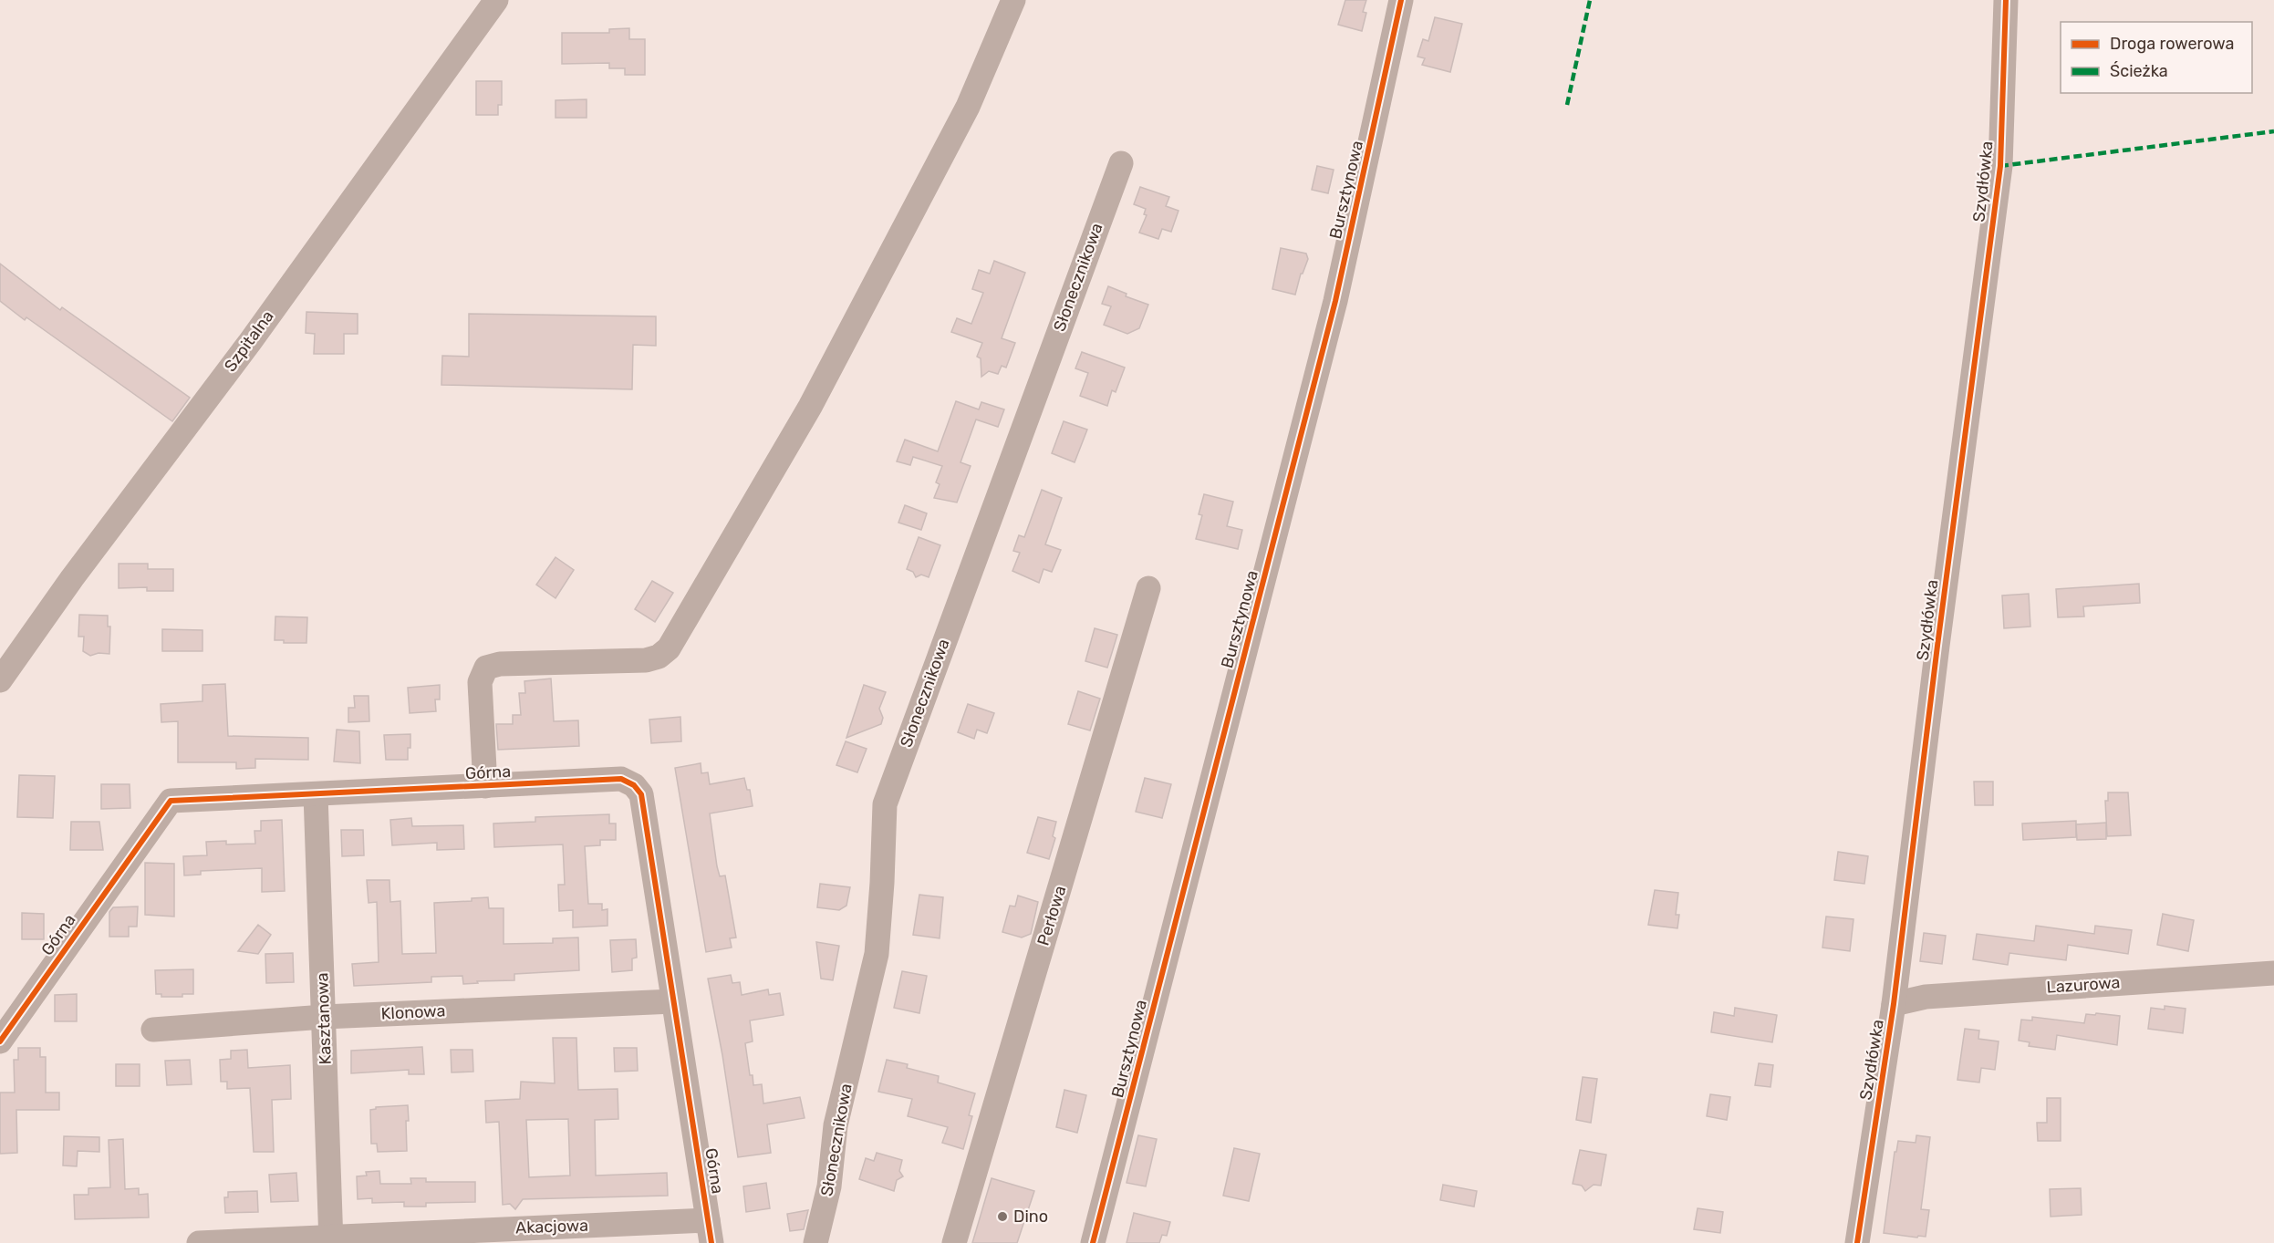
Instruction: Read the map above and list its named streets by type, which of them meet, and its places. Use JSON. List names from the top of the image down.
{
  "streets": {
    "street": [
      "Szydłówka",
      "Bursztynowa",
      "Słonecznikowa",
      "Szpitalna",
      "Górna",
      "Perłowa",
      "Lazurowa",
      "Klonowa",
      "Kasztanowa",
      "Akacjowa"
    ]
  },
  "crossings": [
    ["Szydłówka", "Lazurowa"],
    ["Górna", "Klonowa"],
    ["Górna", "Kasztanowa"],
    ["Górna", "Akacjowa"],
    ["Klonowa", "Kasztanowa"],
    ["Kasztanowa", "Akacjowa"]
  ],
  "places": ["Dino"],
  "legend": ["Droga rowerowa", "Ścieżka"]
}
